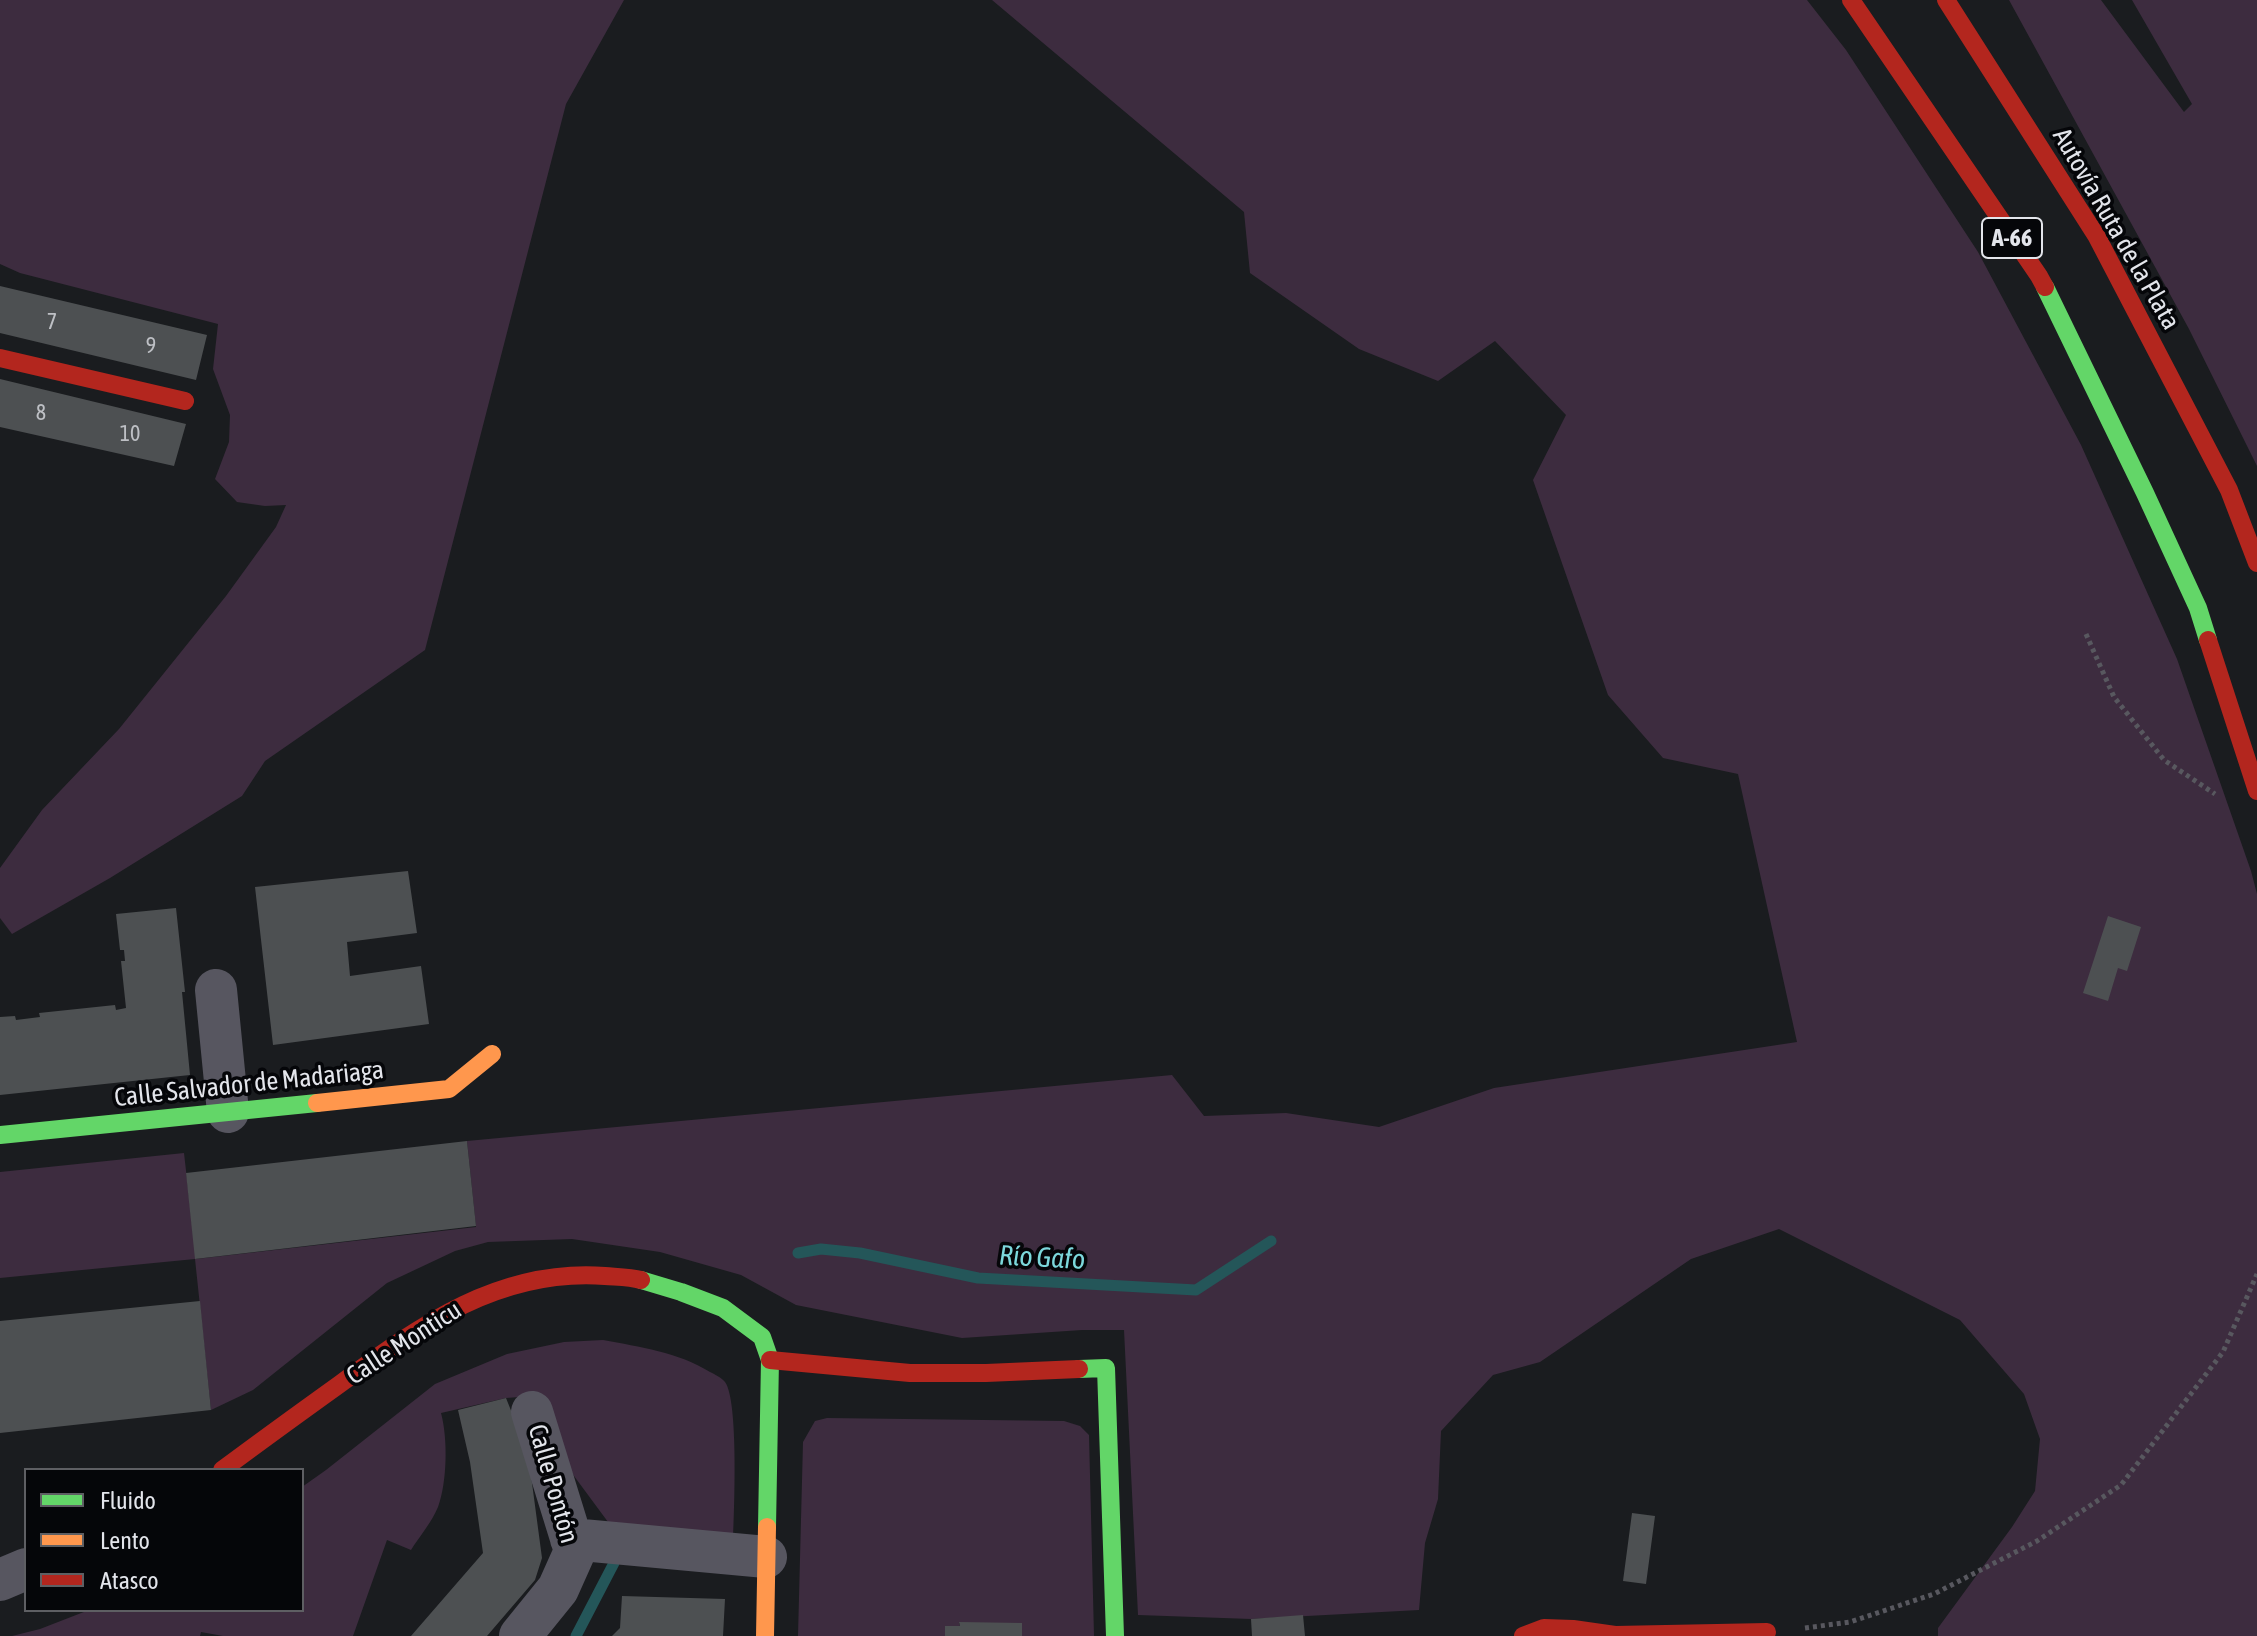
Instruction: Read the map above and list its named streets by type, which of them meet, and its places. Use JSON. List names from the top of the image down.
{
  "streets": {
    "main road": [
      "Autovía Ruta de la Plata",
      "A-66",
      "Calle Salvador de Madariaga",
      "Calle Monticu"
    ],
    "street": ["Calle Pontón"]
  },
  "water": ["Río Gafo"],
  "house_numbers": [
    "7",
    "9",
    "8",
    "10"
  ],
  "legend": ["Fluido", "Lento", "Atasco"]
}
